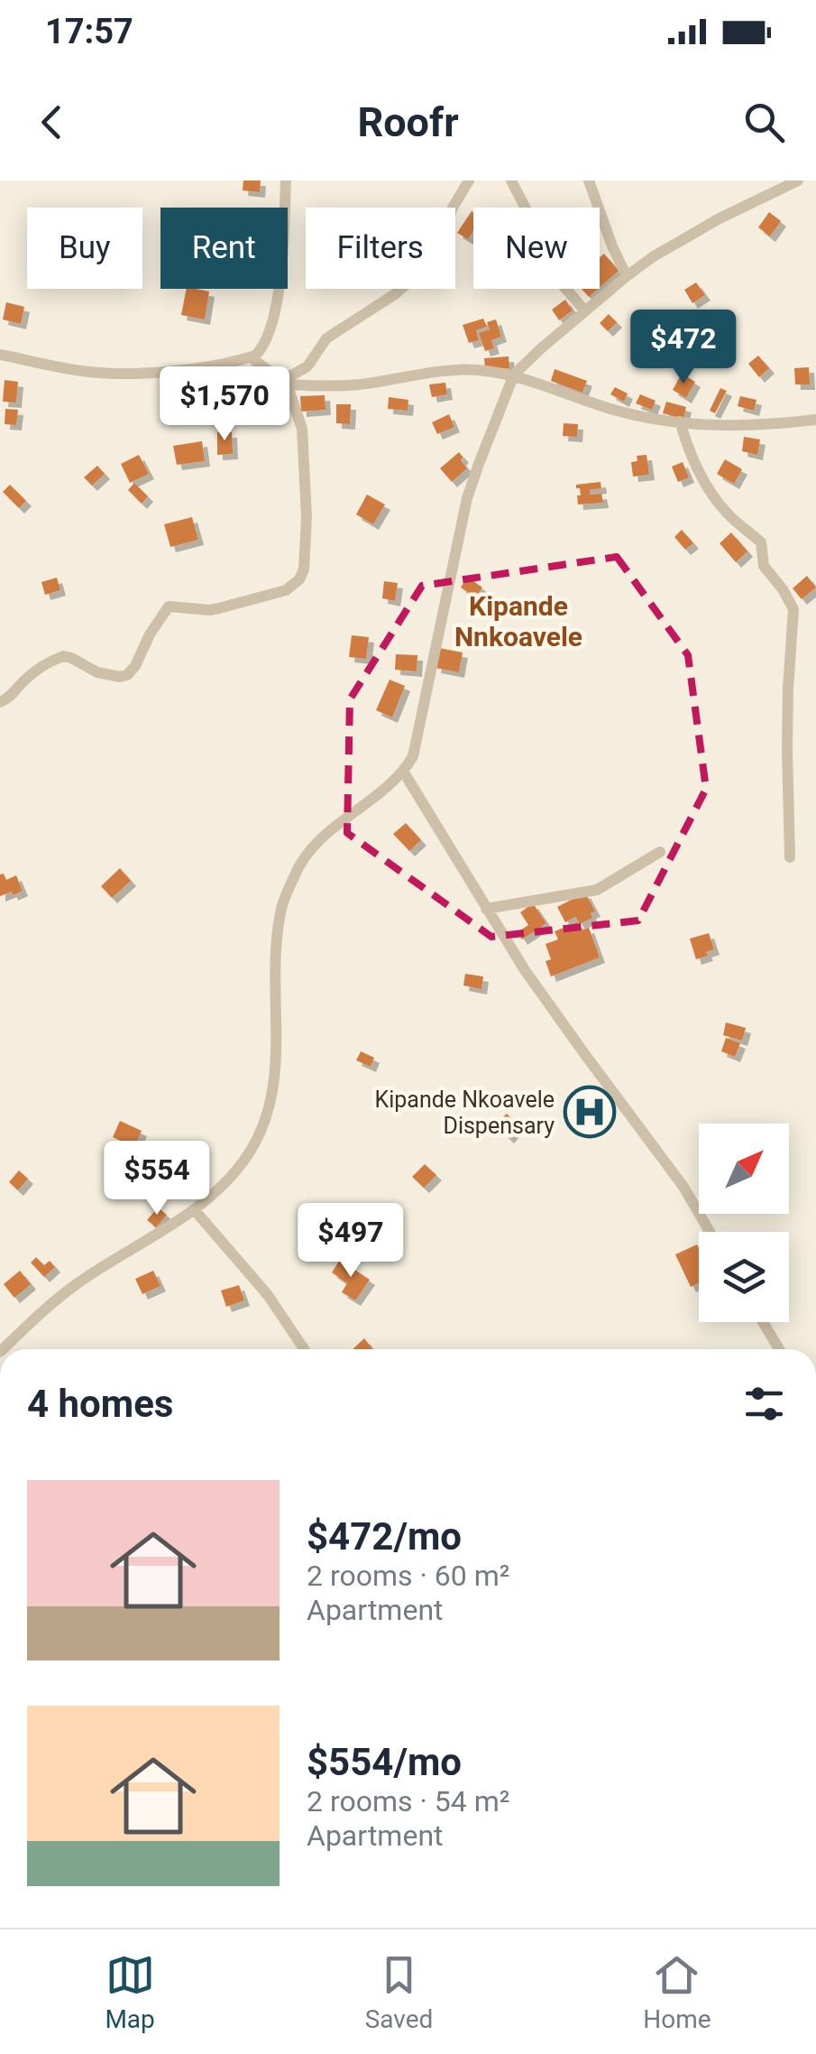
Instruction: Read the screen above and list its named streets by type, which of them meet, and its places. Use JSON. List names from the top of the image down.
{
  "districts": ["Kipande Nnkoavele"],
  "places": {
    "hospital": ["Kipande Nkoavele Dispensary"]
  },
  "north": "top right",
  "page": {
    "status": "17:57",
    "header": "Roofr",
    "chip": [
      "Buy",
      "Rent",
      "Filters",
      "New"
    ],
    "price": [
      "$472",
      "$1,570",
      "$554",
      "$497"
    ],
    "heading": "4 homes",
    "list": [
      {
        "name": "$472/mo",
        "note": "2 rooms · 60 m² · Apartment"
      },
      {
        "name": "$554/mo",
        "note": "2 rooms · 54 m² · Apartment"
      }
    ],
    "tabs": ["Map", "Saved", "Home"]
  }
}
